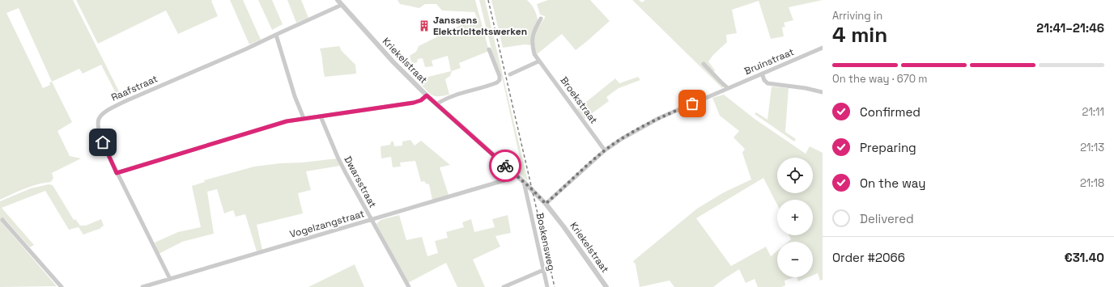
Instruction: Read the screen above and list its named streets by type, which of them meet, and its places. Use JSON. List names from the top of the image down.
{
  "streets": {
    "street": [
      "Kriekelstraat",
      "Bruinstraat",
      "Raafstraat",
      "Broekstraat",
      "Dwarsstraat",
      "Vogelzangstraat",
      "Boskensweg"
    ]
  },
  "crossings": [
    ["Kriekelstraat", "Bruinstraat"],
    ["Kriekelstraat", "Raafstraat"],
    ["Kriekelstraat", "Vogelzangstraat"],
    ["Kriekelstraat", "Boskensweg"],
    ["Bruinstraat", "Broekstraat"],
    ["Raafstraat", "Vogelzangstraat"],
    ["Dwarsstraat", "Vogelzangstraat"]
  ],
  "places": {
    "building": ["Janssens Elektriciteitswerken"]
  },
  "page": {
    "heading": ["4 min", "Arriving in", "21:41–21:46"],
    "panel": ["Order #2066", "€31.40"],
    "bar": "On the way · 670 m",
    "list": [
      ["Confirmed", "21:11"],
      ["Preparing", "21:13"],
      ["On the way", "21:18"],
      "Delivered"
    ],
    "map_buttons": ["+", "−"]
  }
}
